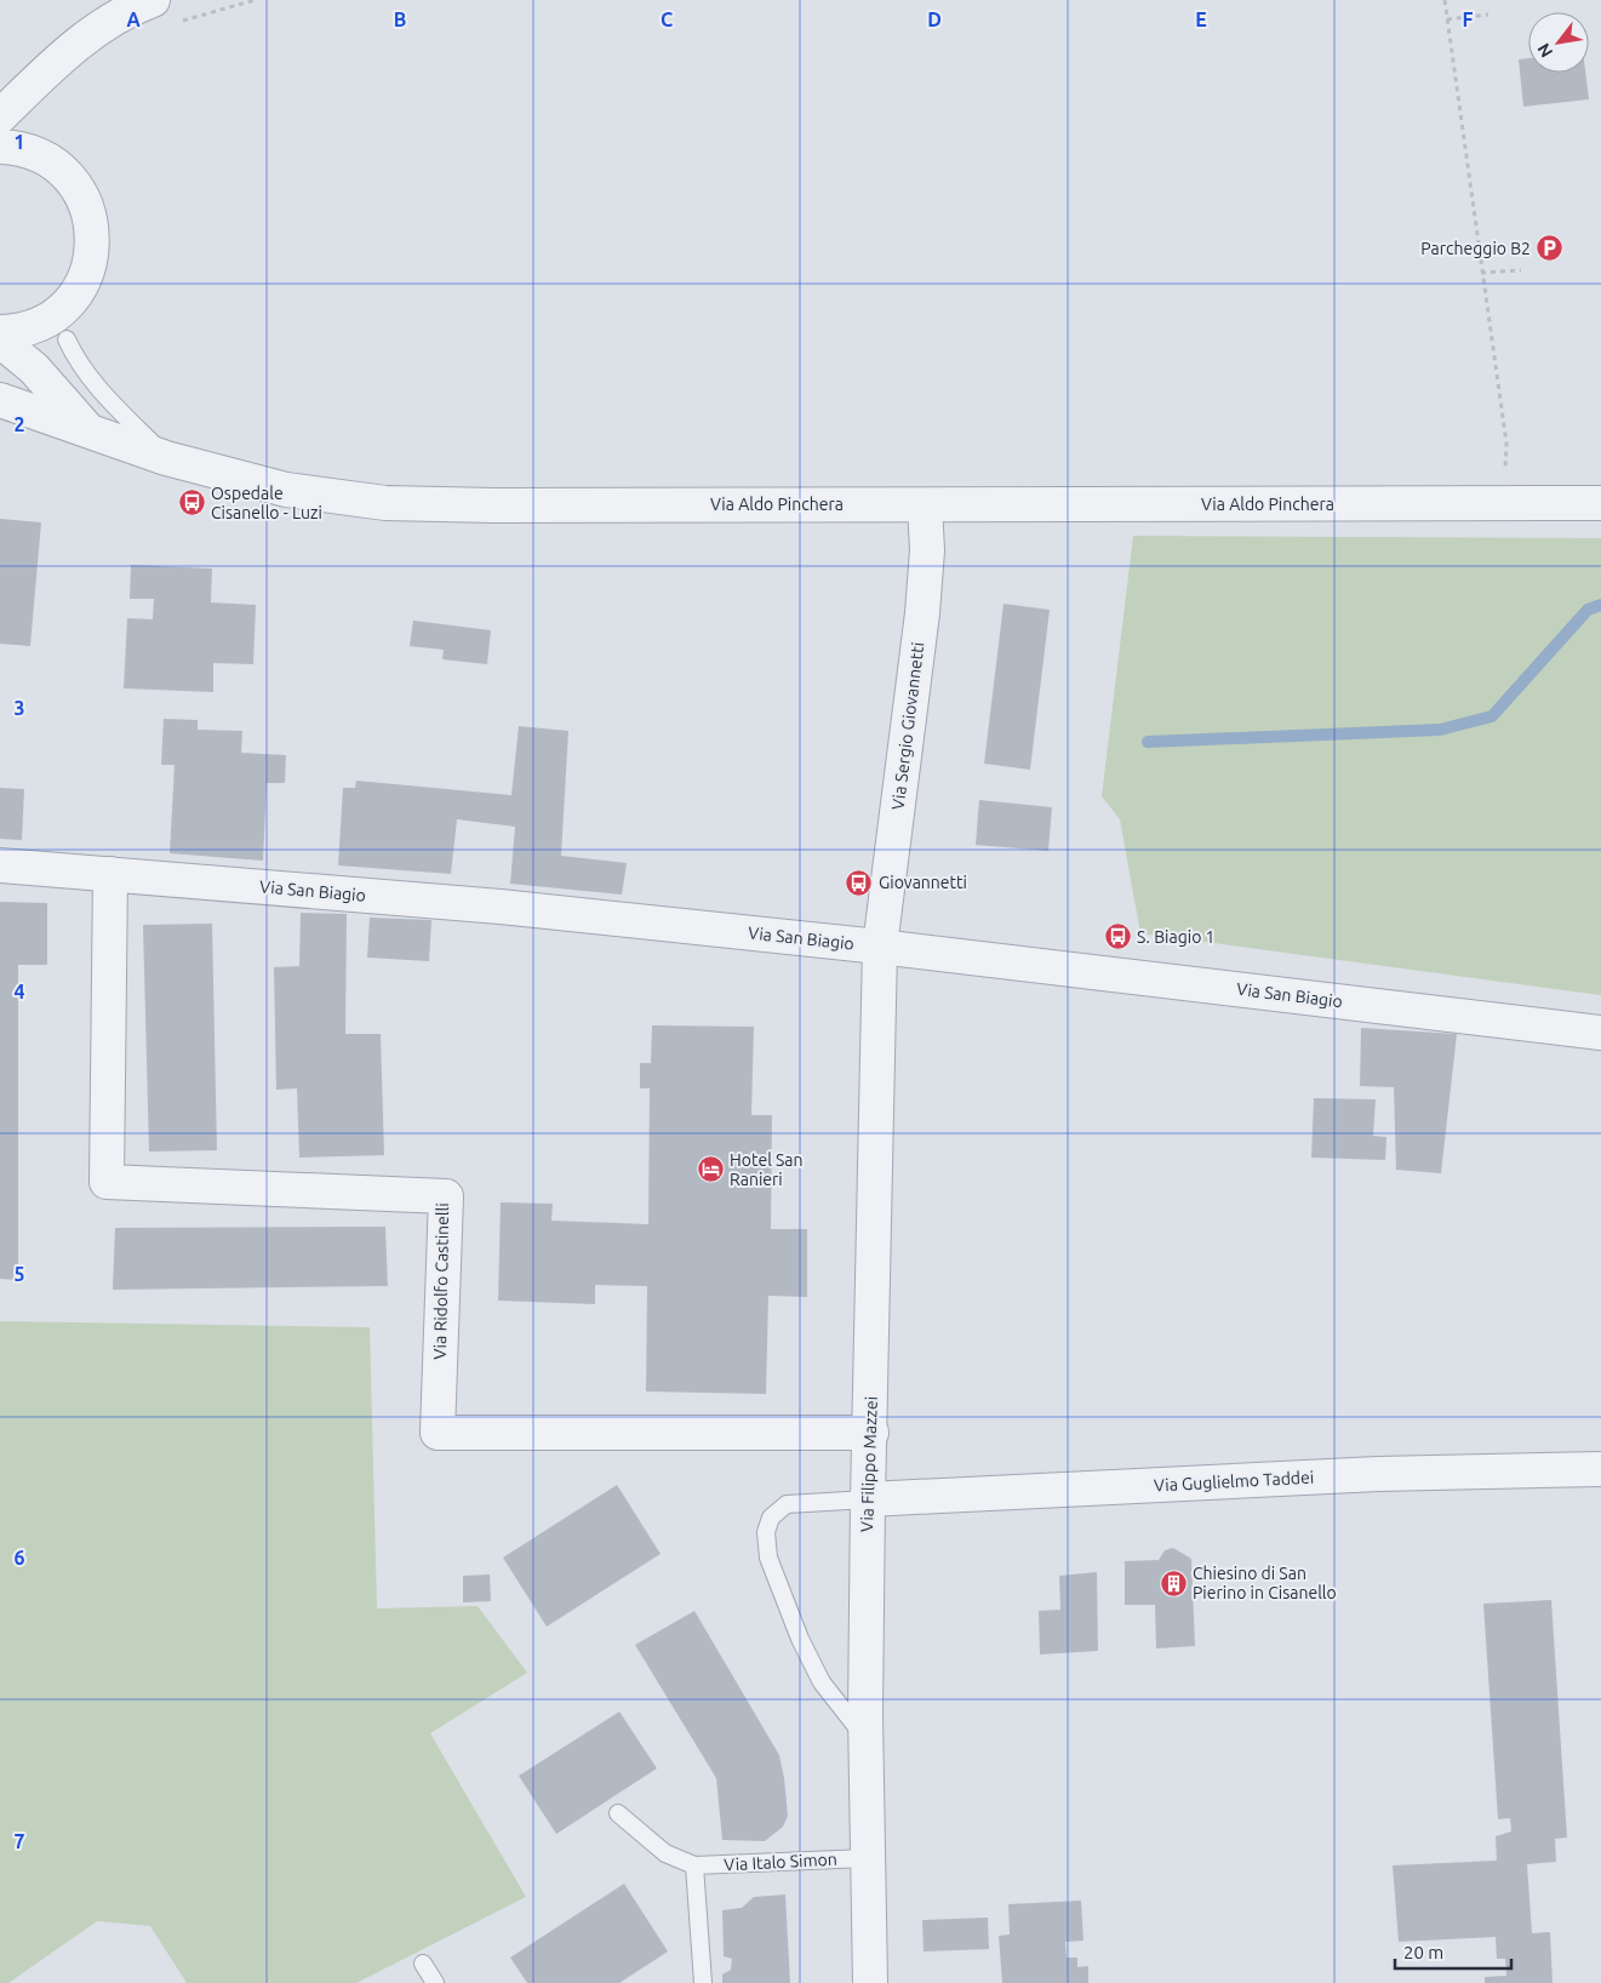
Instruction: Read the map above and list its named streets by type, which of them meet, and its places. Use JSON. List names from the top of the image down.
{
  "streets": {
    "street": [
      "Via Aldo Pinchera",
      "Via Sergio Giovannetti",
      "Via San Biagio",
      "Via Ridolfo Castinelli",
      "Via Filippo Mazzei",
      "Via Guglielmo Taddei"
    ],
    "lane": ["Via Italo Simon"]
  },
  "crossings": [
    ["Via Aldo Pinchera", "Via Sergio Giovannetti"],
    ["Via Sergio Giovannetti", "Via San Biagio"],
    ["Via Sergio Giovannetti", "Via Filippo Mazzei"],
    ["Via San Biagio", "Via Ridolfo Castinelli"],
    ["Via San Biagio", "Via Filippo Mazzei"],
    ["Via Ridolfo Castinelli", "Via Filippo Mazzei"],
    ["Via Filippo Mazzei", "Via Guglielmo Taddei"],
    ["Via Filippo Mazzei", "Via Italo Simon"]
  ],
  "places": {
    "parking": ["Parcheggio B2"],
    "bus stop": ["Ospedale Cisanello - Luzi", "Giovannetti", "S. Biagio 1"],
    "hotel": ["Hotel San Ranieri"],
    "building": ["Chiesino di San Pierino in Cisanello"]
  },
  "scale_bar": "20 m",
  "north": "bottom left",
  "grid": {
    "columns": [
      "A",
      "B",
      "C",
      "D",
      "E",
      "F"
    ],
    "rows": [
      "1",
      "2",
      "3",
      "4",
      "5",
      "6",
      "7"
    ]
  }
}
